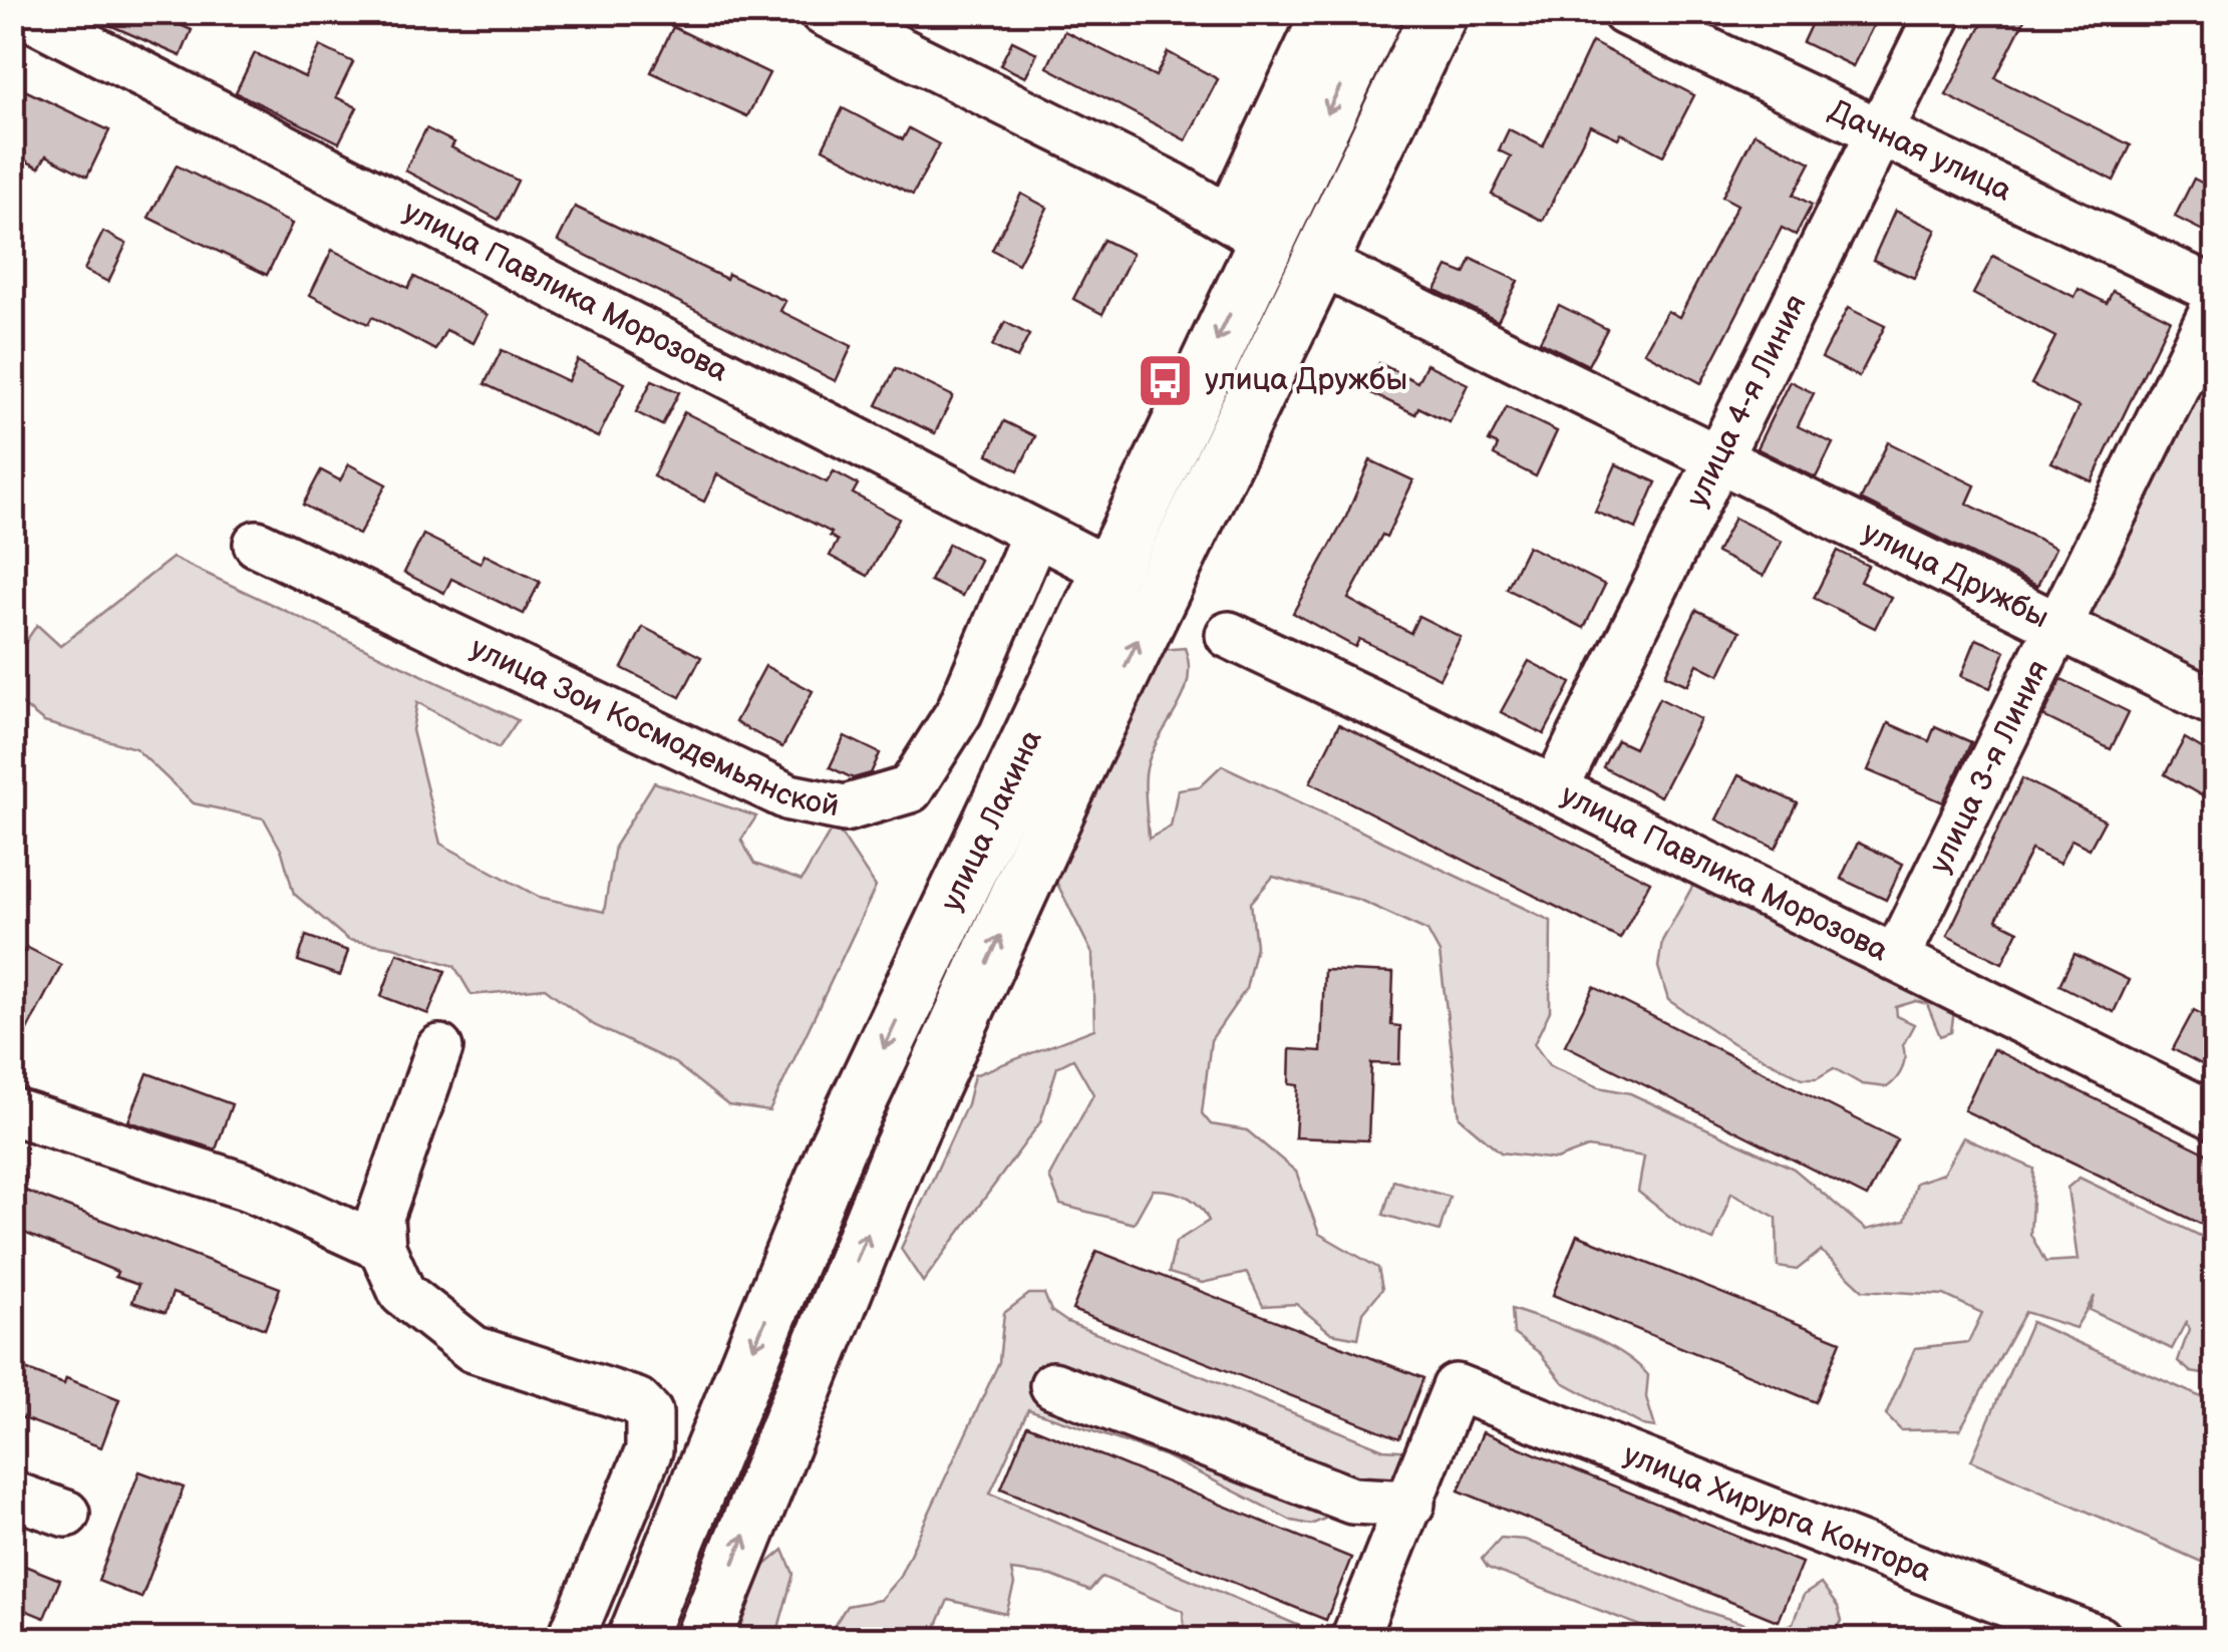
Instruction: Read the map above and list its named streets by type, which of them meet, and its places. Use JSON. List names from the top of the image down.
{
  "streets": {
    "highway": ["улица Лакина"],
    "street": [
      "Дачная улица",
      "улица Павлика Морозова",
      "улица 4-я Линия",
      "улица Дружбы",
      "улица Зои Космодемьянской",
      "улица 3-я Линия",
      "улица Хирурга Контора"
    ]
  },
  "crossings": [
    ["Дачная улица", "улица 4-я Линия"],
    ["улица Павлика Морозова", "улица 4-я Линия"],
    ["улица Павлика Морозова", "улица Зои Космодемьянской"],
    ["улица Павлика Морозова", "улица 3-я Линия"],
    ["улица Павлика Морозова", "улица Лакина"],
    ["улица 4-я Линия", "улица Дружбы"],
    ["улица Дружбы", "улица 3-я Линия"],
    ["улица Дружбы", "улица Лакина"]
  ],
  "places": {
    "bus stop": ["улица Дружбы"]
  }
}
